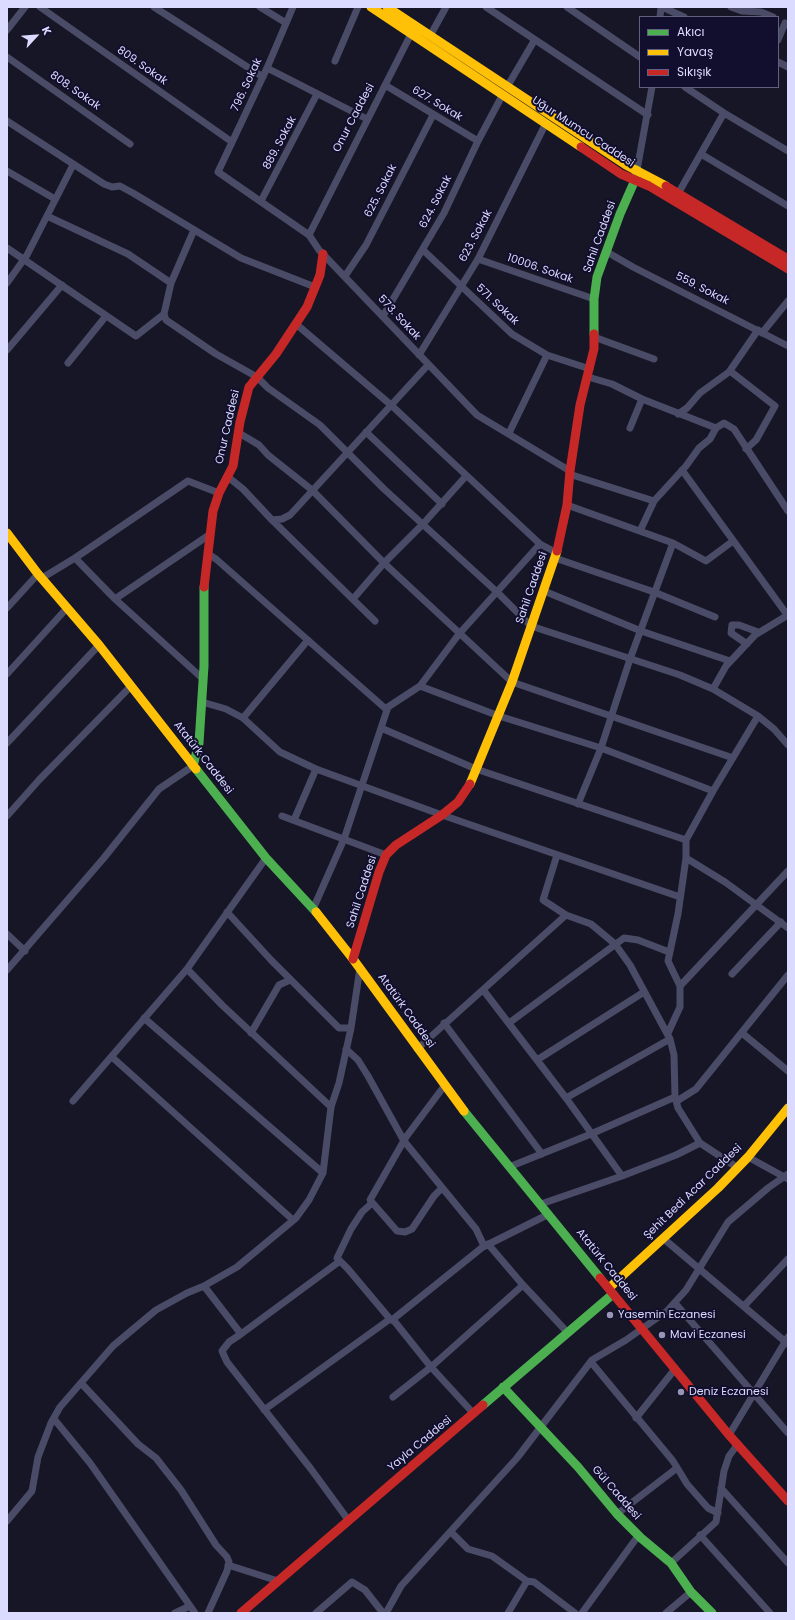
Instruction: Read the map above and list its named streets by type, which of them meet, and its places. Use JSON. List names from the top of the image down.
{
  "streets": {
    "street": [
      "809. Sokak",
      "796. Sokak",
      "808. Sokak",
      "627. Sokak",
      "Onur Caddesi",
      "Uğur Mumcu Caddesi",
      "889. Sokak",
      "625. Sokak",
      "624. Sokak",
      "623. Sokak",
      "Sahil Caddesi",
      "10006. Sokak",
      "559. Sokak",
      "571. Sokak",
      "573. Sokak",
      "Atatürk Caddesi",
      "Şehit Bedi Acar Caddesi",
      "Yayla Caddesi",
      "Gül Caddesi"
    ]
  },
  "crossings": [
    ["809. Sokak", "796. Sokak"],
    ["796. Sokak", "573. Sokak"],
    ["627. Sokak", "Onur Caddesi"],
    ["627. Sokak", "625. Sokak"],
    ["627. Sokak", "624. Sokak"],
    ["Onur Caddesi", "Uğur Mumcu Caddesi"],
    ["Onur Caddesi", "573. Sokak"],
    ["Onur Caddesi", "Atatürk Caddesi"],
    ["Uğur Mumcu Caddesi", "624. Sokak"],
    ["Uğur Mumcu Caddesi", "623. Sokak"],
    ["Uğur Mumcu Caddesi", "Sahil Caddesi"],
    ["889. Sokak", "573. Sokak"],
    ["625. Sokak", "573. Sokak"],
    ["624. Sokak", "571. Sokak"],
    ["624. Sokak", "573. Sokak"],
    ["623. Sokak", "10006. Sokak"],
    ["623. Sokak", "571. Sokak"],
    ["623. Sokak", "573. Sokak"],
    ["Sahil Caddesi", "10006. Sokak"],
    ["Sahil Caddesi", "559. Sokak"],
    ["Sahil Caddesi", "571. Sokak"],
    ["Sahil Caddesi", "573. Sokak"],
    ["Sahil Caddesi", "Atatürk Caddesi"],
    ["Atatürk Caddesi", "Şehit Bedi Acar Caddesi"],
    ["Atatürk Caddesi", "Yayla Caddesi"],
    ["Şehit Bedi Acar Caddesi", "Yayla Caddesi"],
    ["Yayla Caddesi", "Gül Caddesi"]
  ],
  "places": ["Yasemin Eczanesi", "Mavi Eczanesi", "Deniz Eczanesi"],
  "legend": ["Akıcı", "Yavaş", "Sıkışık"],
  "north": "top right"
}
